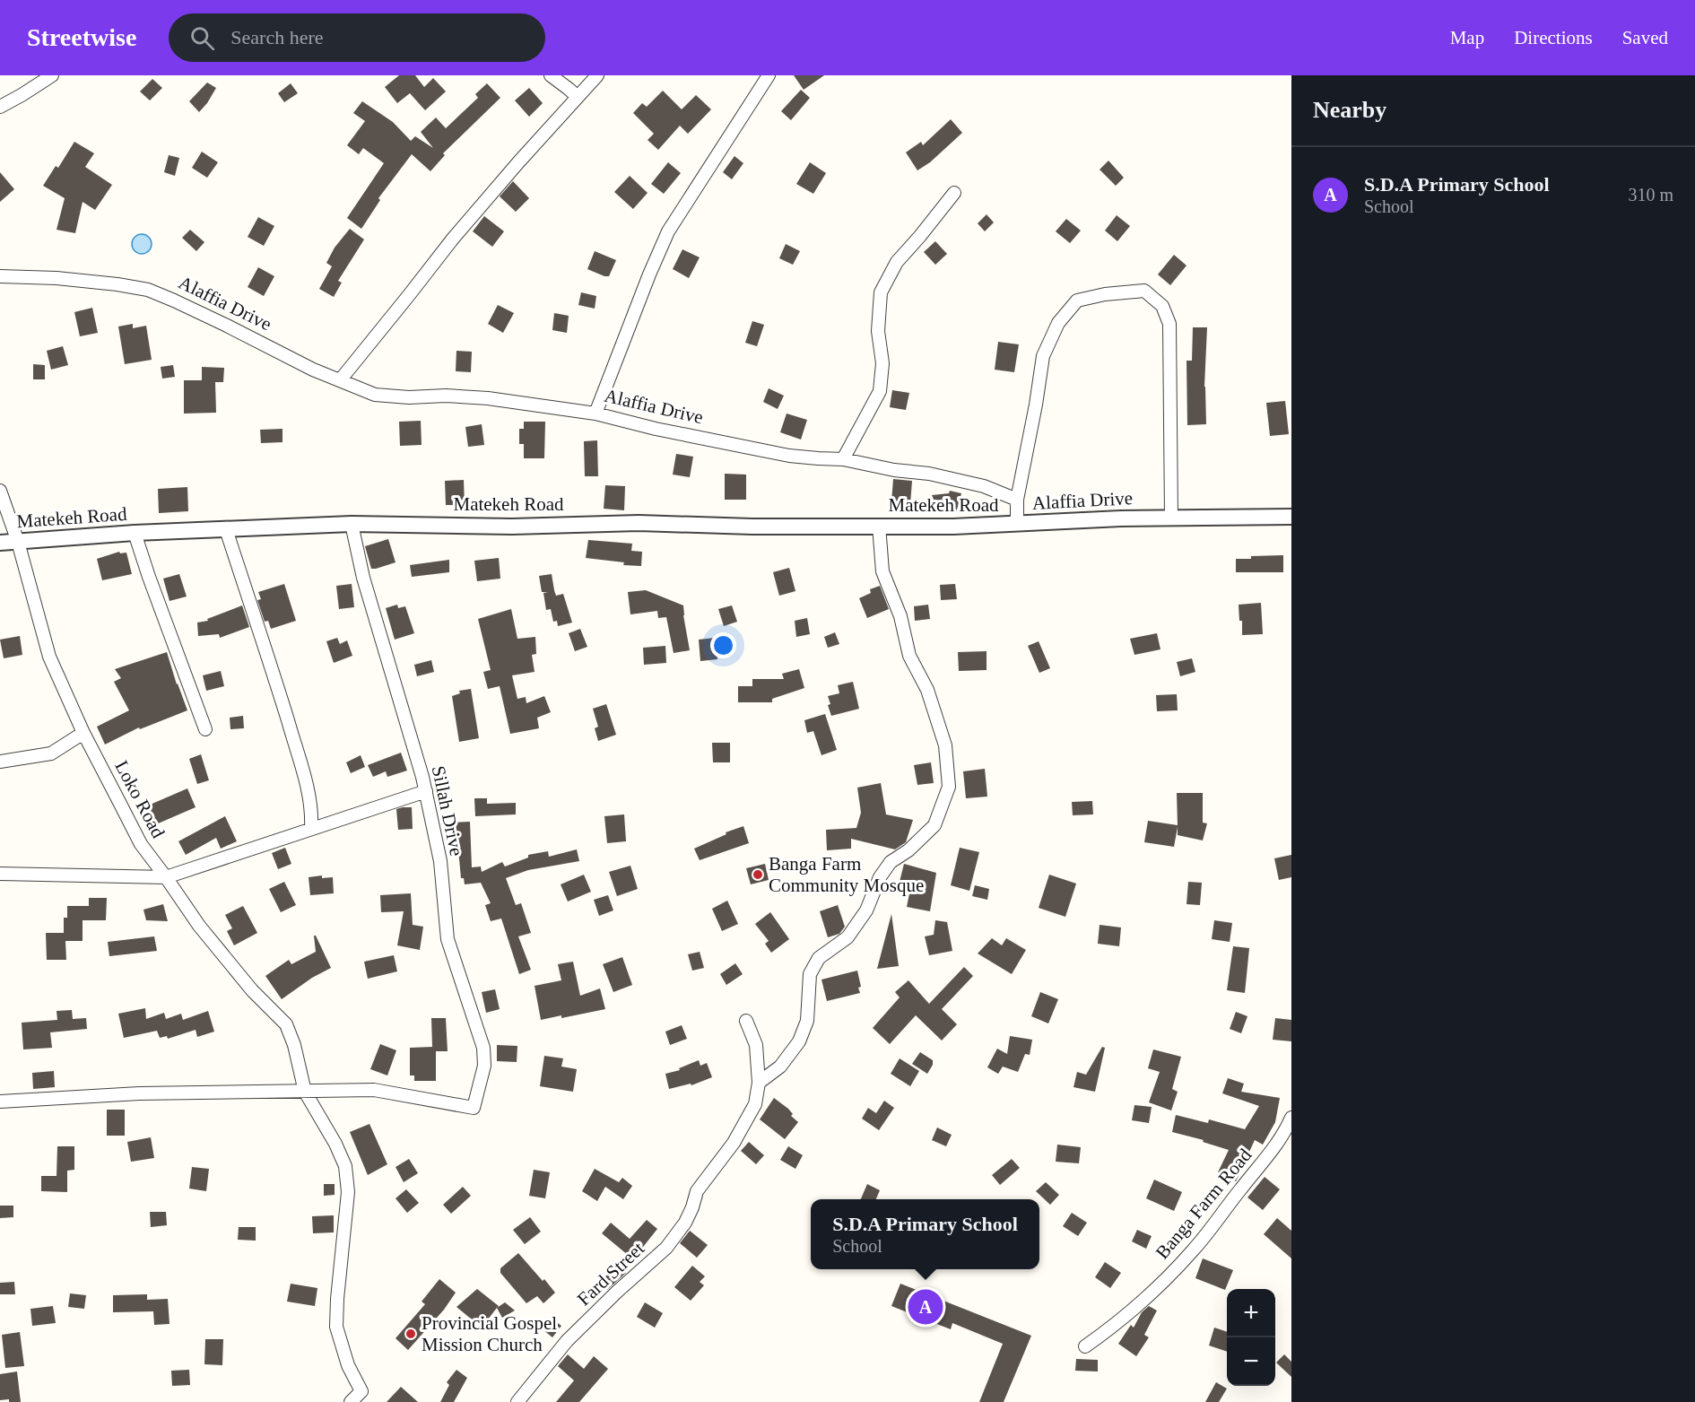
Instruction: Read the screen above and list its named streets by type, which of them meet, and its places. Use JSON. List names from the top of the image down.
{
  "streets": {
    "street": [
      "Alaffia Drive",
      "Matekeh Road",
      "Loko Road",
      "Sillah Drive",
      "Banga Farm Road",
      "Fard Street"
    ]
  },
  "crossings": [
    ["Alaffia Drive", "Matekeh Road"],
    ["Matekeh Road", "Loko Road"],
    ["Matekeh Road", "Sillah Drive"],
    ["Loko Road", "Sillah Drive"]
  ],
  "places": ["Banga Farm Community Mosque", "Provincial Gospel Mission Church"],
  "page": {
    "header": "Streetwise",
    "search": "Search here",
    "nav": ["Map", "Directions", "Saved"],
    "heading": "Nearby",
    "list": [
      {
        "mark": "A",
        "name": "S.D.A Primary School",
        "note": "School",
        "value": "310 m"
      }
    ],
    "popup": ["S.D.A Primary School", "School"],
    "pins": "A",
    "map_buttons": ["+", "−"]
  }
}
